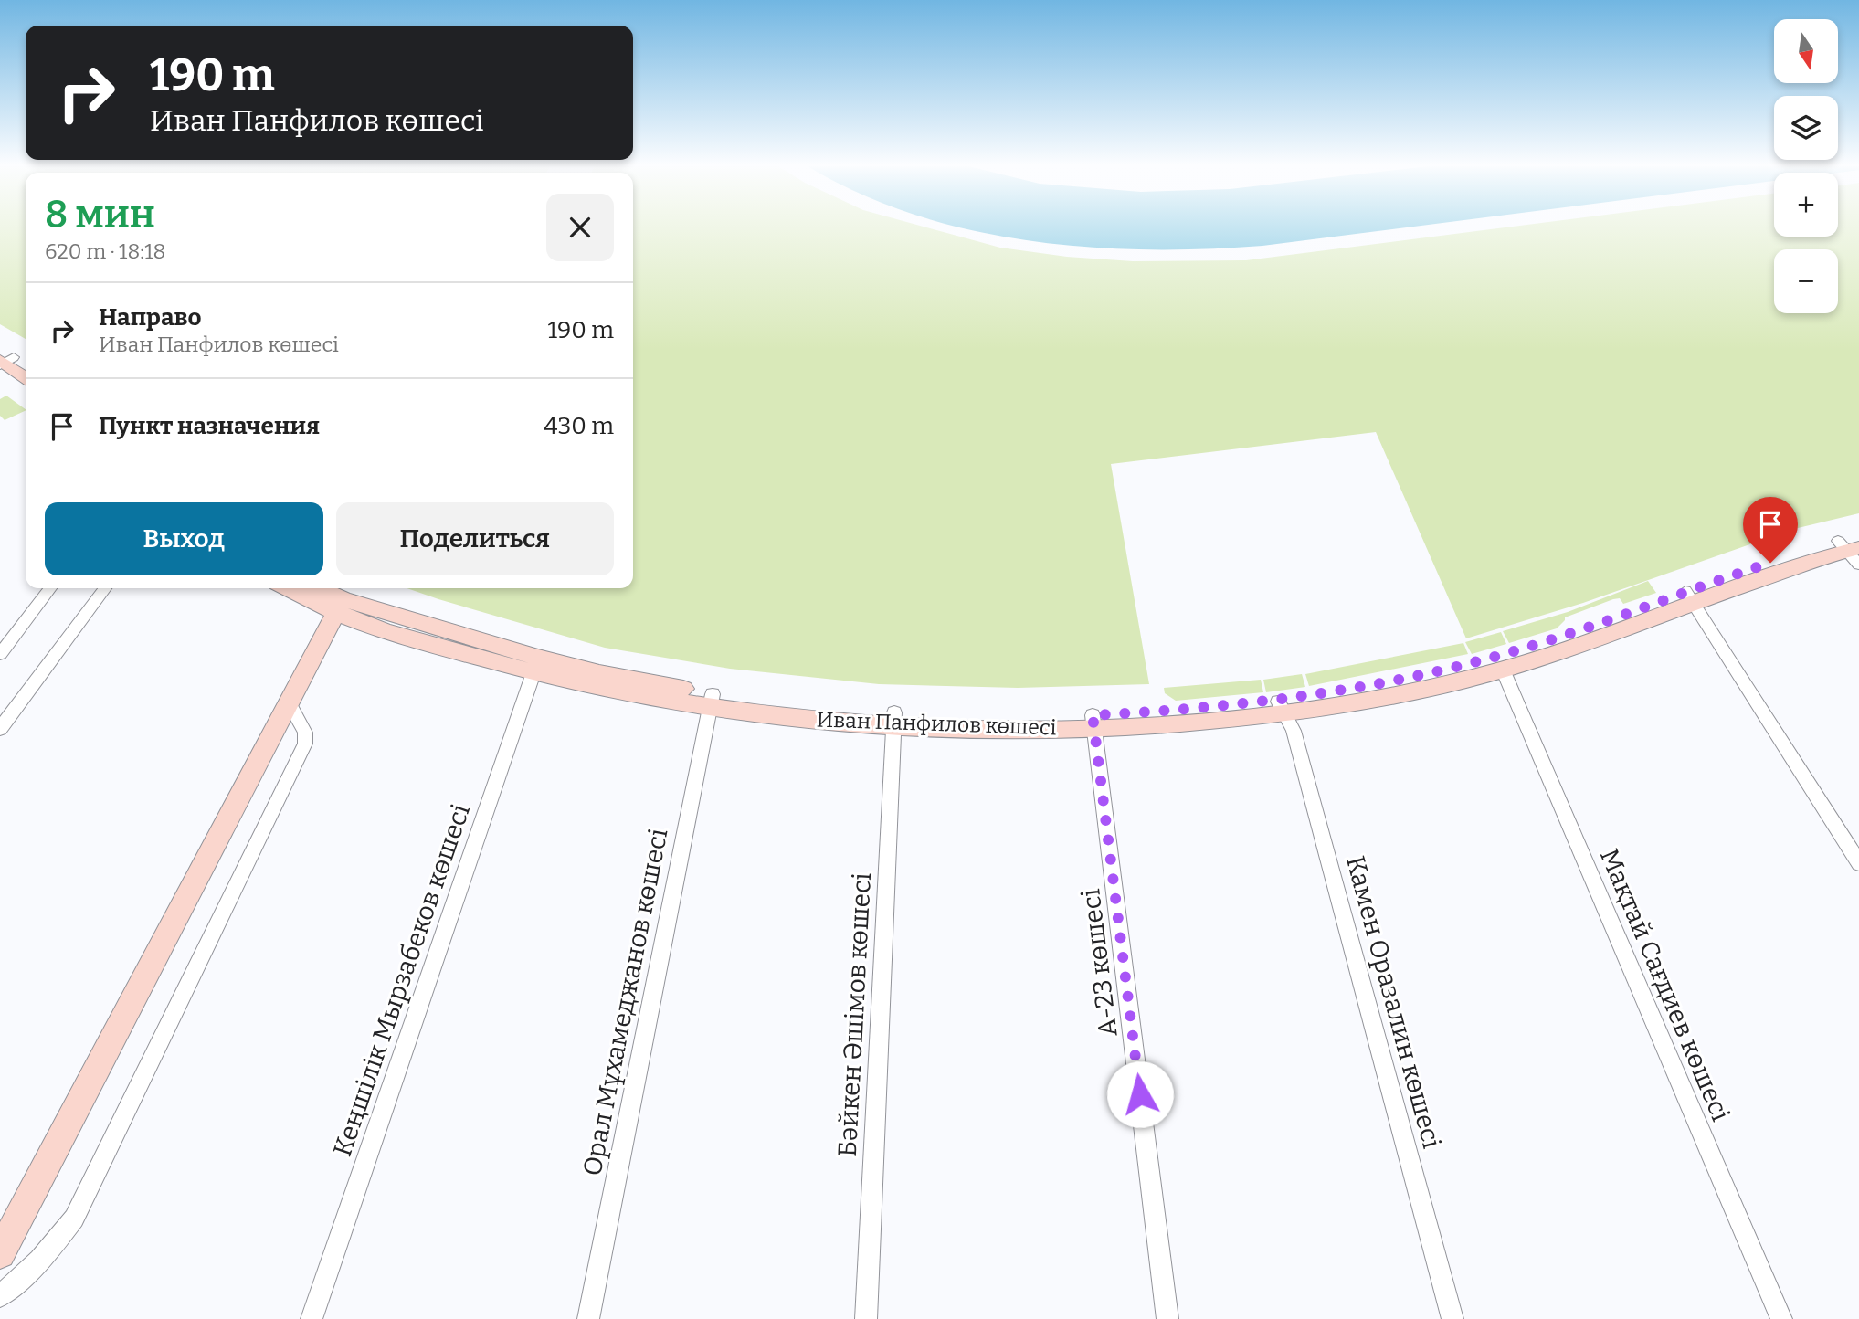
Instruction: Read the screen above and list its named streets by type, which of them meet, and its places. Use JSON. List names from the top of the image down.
{
  "streets": {
    "street": [
      "Иван Панфилов көшесі",
      "А-23 көшесі",
      "Кеңшілік Мырзабеков көшесі",
      "Мақтай Сағдиев көшесі",
      "Орал Мұхамеджанов көшесі",
      "Камен Оразалин көшесі",
      "Бәйкен Әшімов көшесі"
    ]
  },
  "crossings": [
    ["Иван Панфилов көшесі", "А-23 көшесі"],
    ["Иван Панфилов көшесі", "Кеңшілік Мырзабеков көшесі"],
    ["Иван Панфилов көшесі", "Мақтай Сағдиев көшесі"],
    ["Иван Панфилов көшесі", "Орал Мұхамеджанов көшесі"],
    ["Иван Панфилов көшесі", "Камен Оразалин көшесі"],
    ["Иван Панфилов көшесі", "Бәйкен Әшімов көшесі"]
  ],
  "north": "bottom",
  "page": {
    "map_buttons": ["+", "−"],
    "turn": ["190 m", "Иван Панфилов көшесі"],
    "heading": ["8 мин", "620 m · 18:18"],
    "list": [
      {
        "name": "Направо",
        "note": "Иван Панфилов көшесі",
        "value": "190 m"
      },
      {
        "name": "Пункт назначения",
        "value": "430 m"
      }
    ],
    "buttons": ["Выход", "Поделиться"]
  }
}
